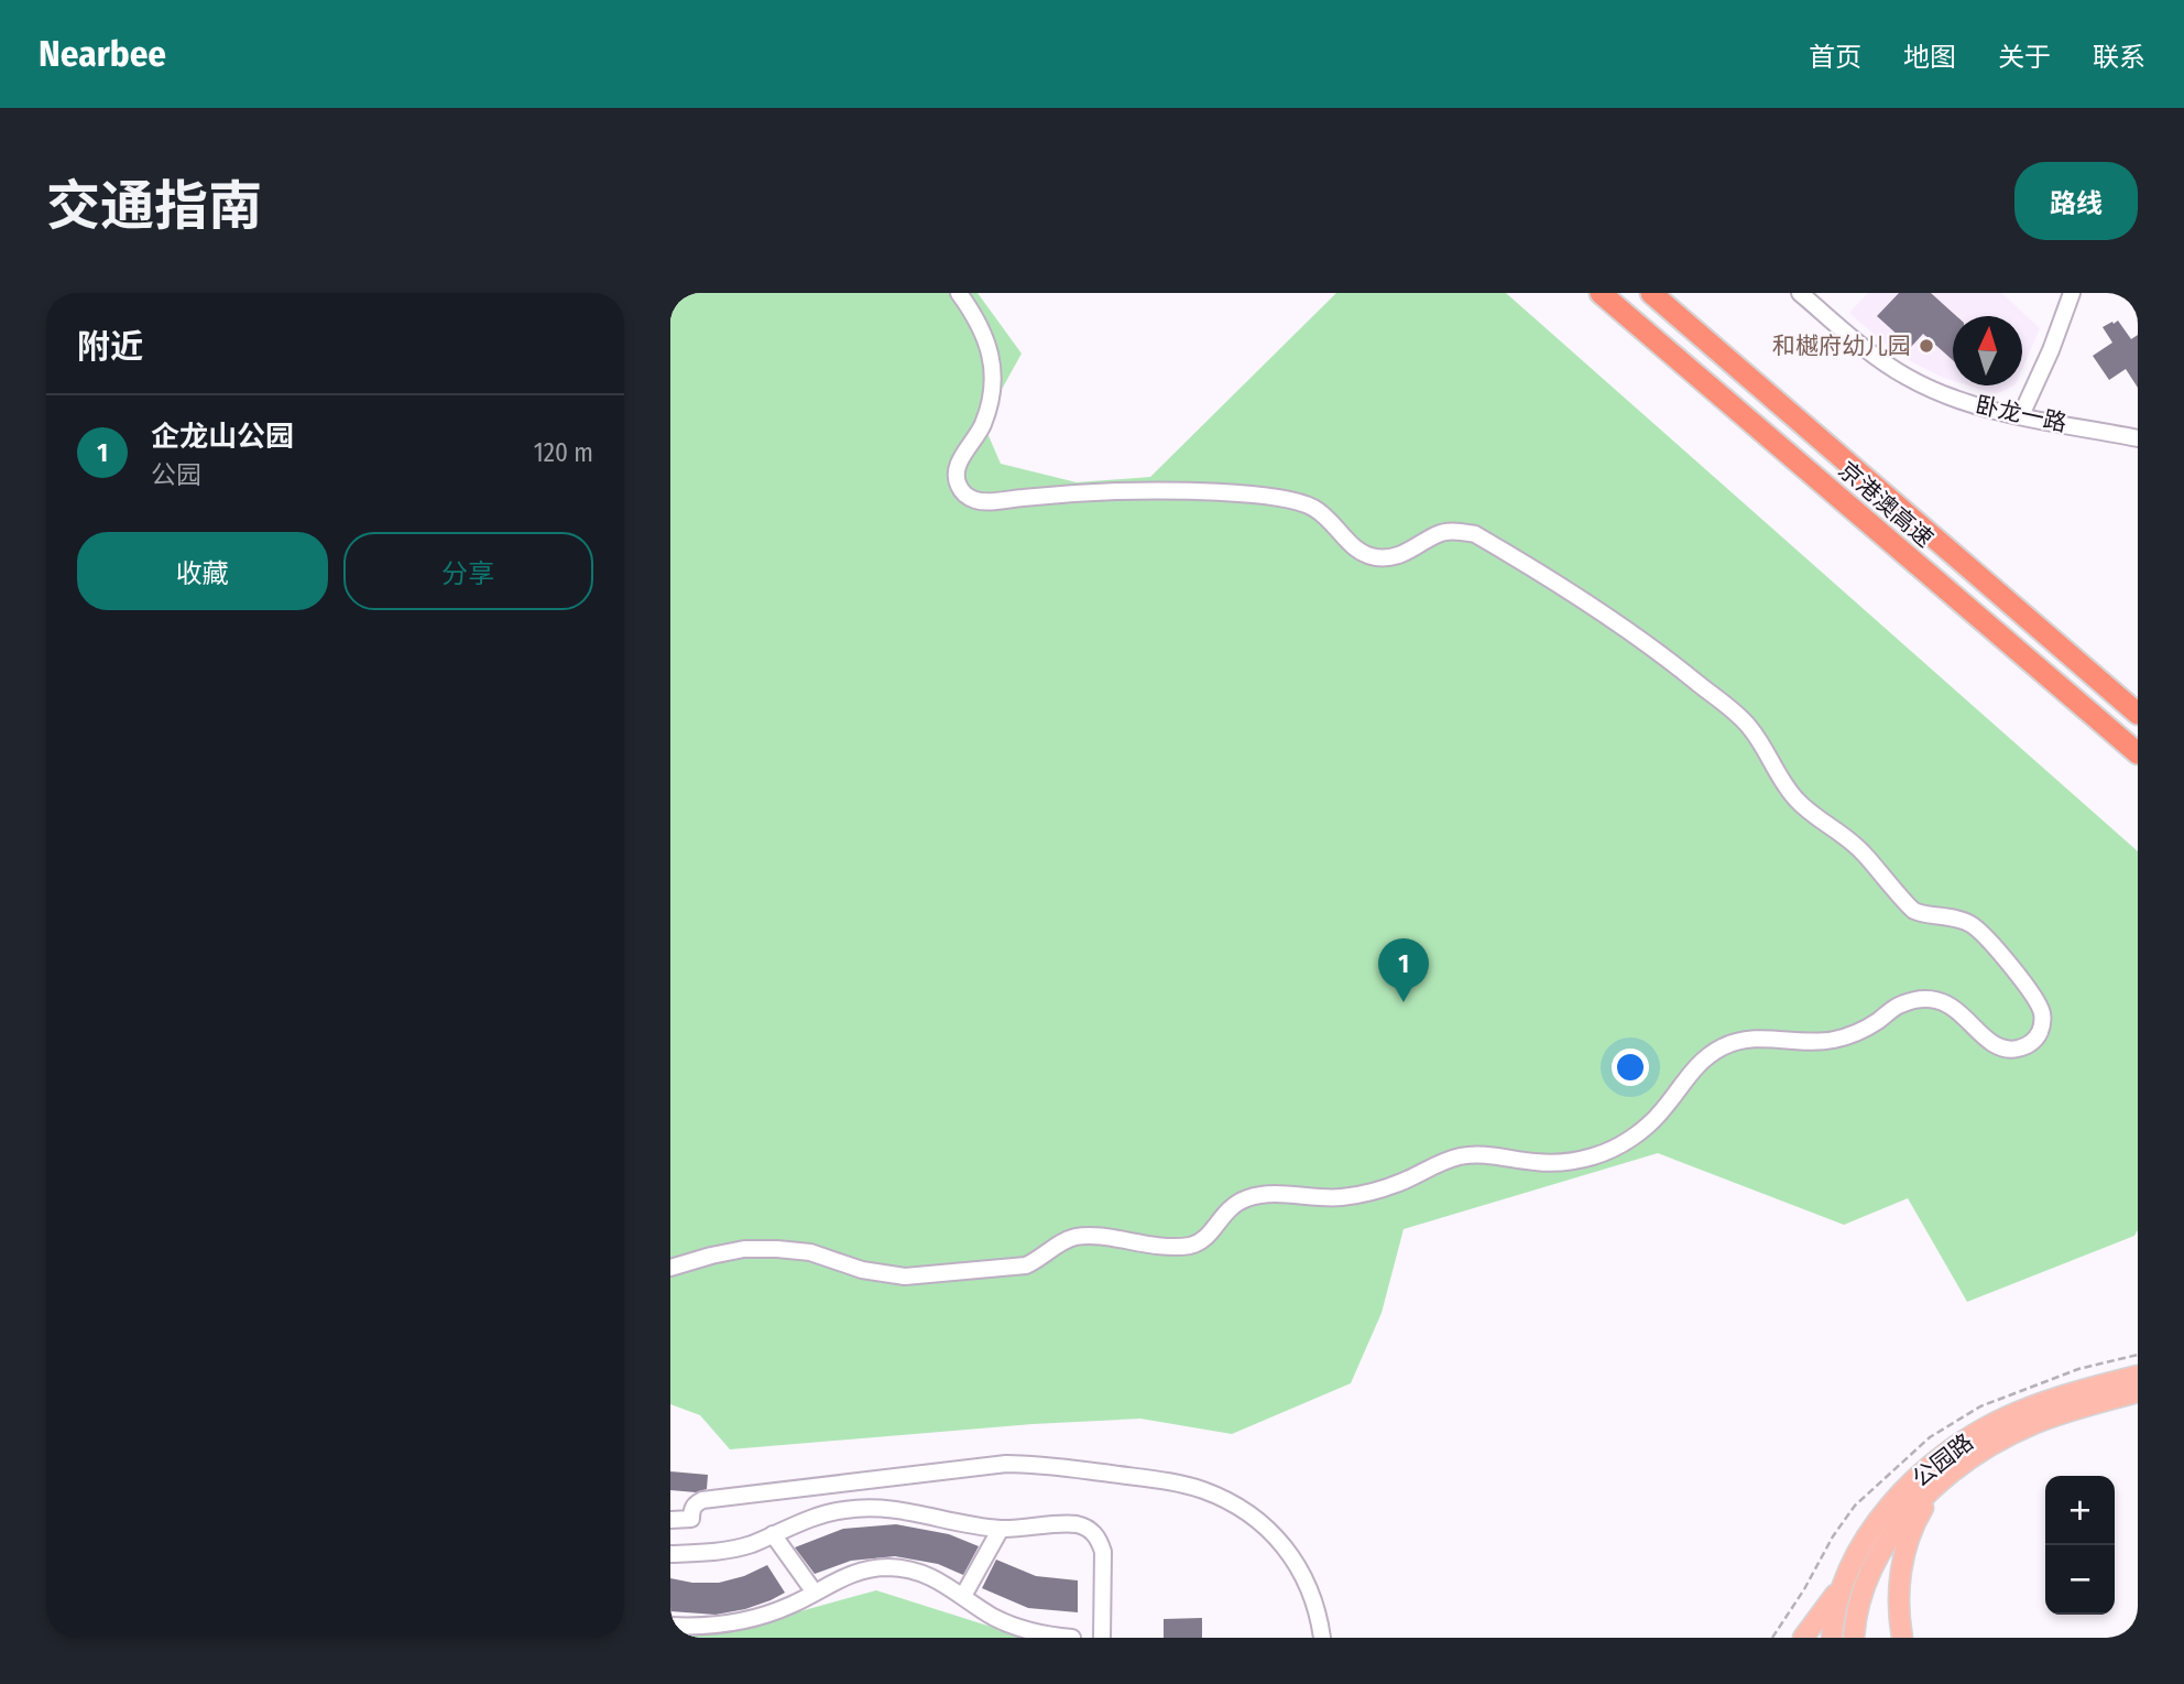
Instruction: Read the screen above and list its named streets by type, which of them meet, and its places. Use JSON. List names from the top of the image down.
{
  "streets": {
    "highway": ["京港澳高速"],
    "main road": ["公园路"],
    "street": ["卧龙一路"]
  },
  "places": ["和樾府幼儿园"],
  "north": "top",
  "page": {
    "header": "Nearbee",
    "nav": [
      "首页",
      "地图",
      "关于",
      "联系"
    ],
    "title": "交通指南",
    "buttons": [
      "路线",
      ["收藏", "分享"]
    ],
    "heading": "附近",
    "list": [
      {
        "mark": "1",
        "name": "企龙山公园",
        "note": "公园",
        "value": "120 m"
      }
    ],
    "pins": "1",
    "map_buttons": ["+", "−"]
  }
}
